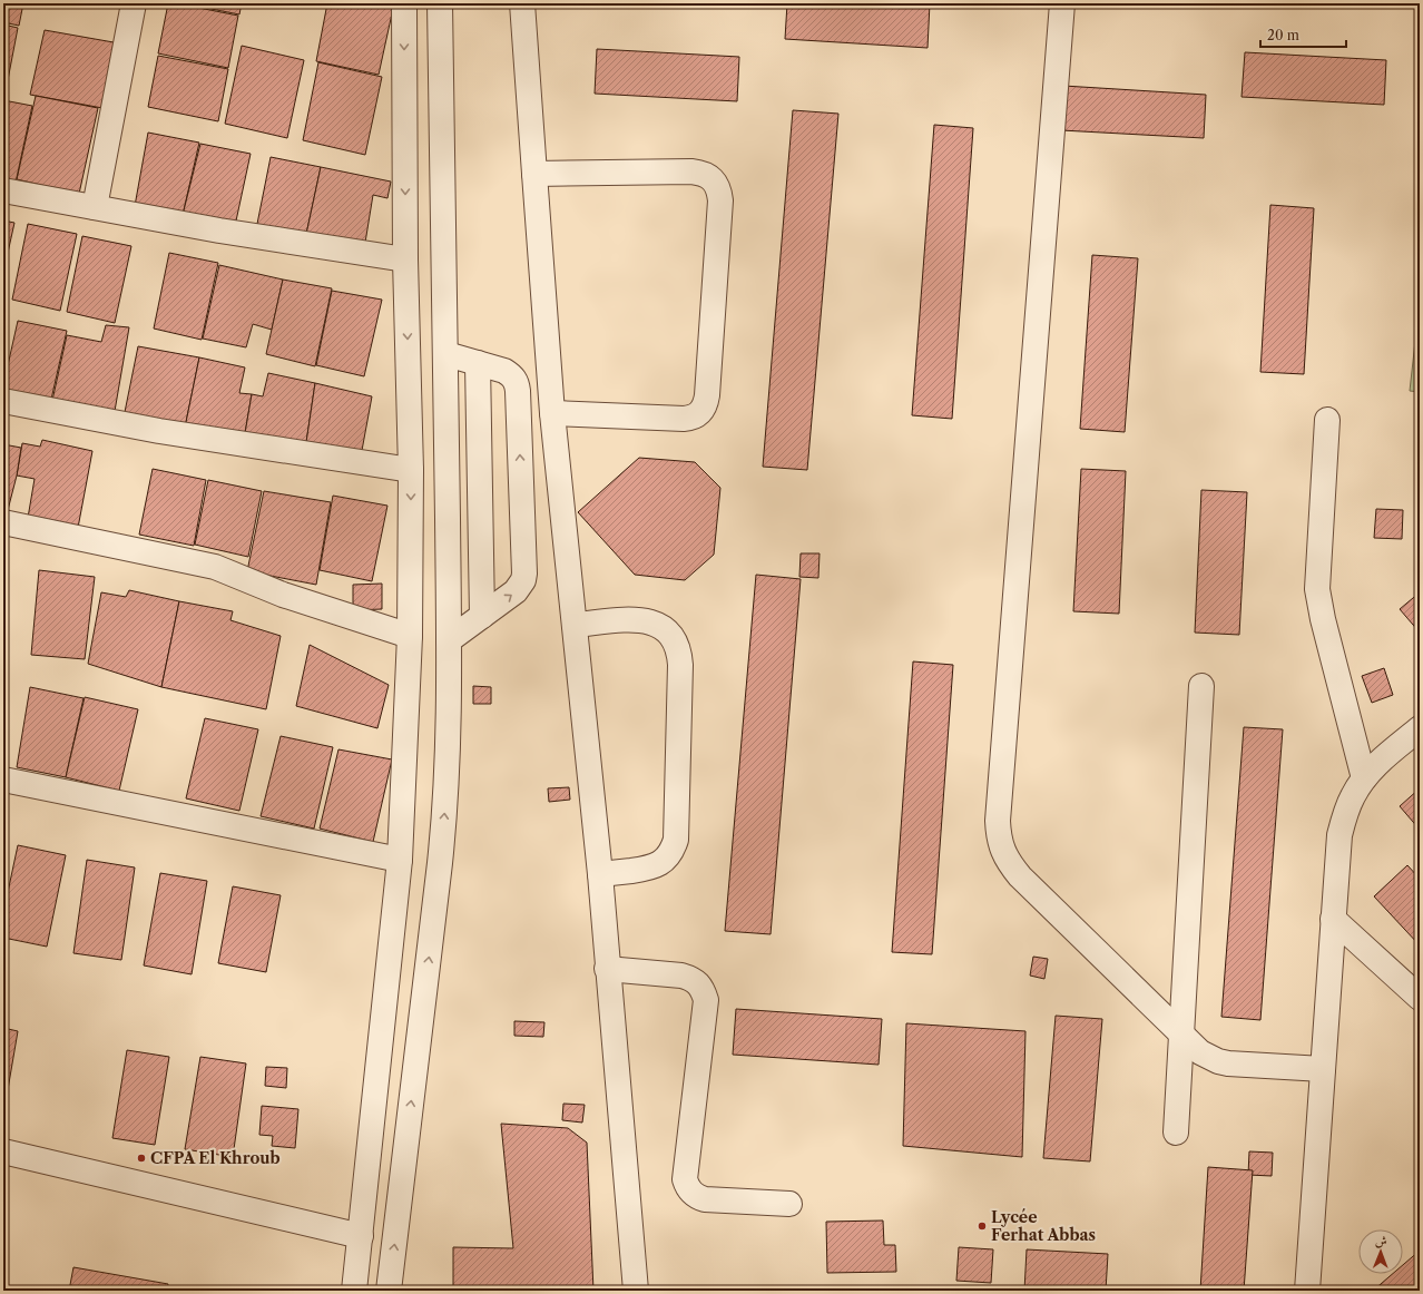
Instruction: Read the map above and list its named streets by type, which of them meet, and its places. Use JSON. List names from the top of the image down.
{
  "places": ["CFPA El Khroub", "Lycée Ferhat Abbas"],
  "scale_bar": "20 m",
  "north": "top"
}
